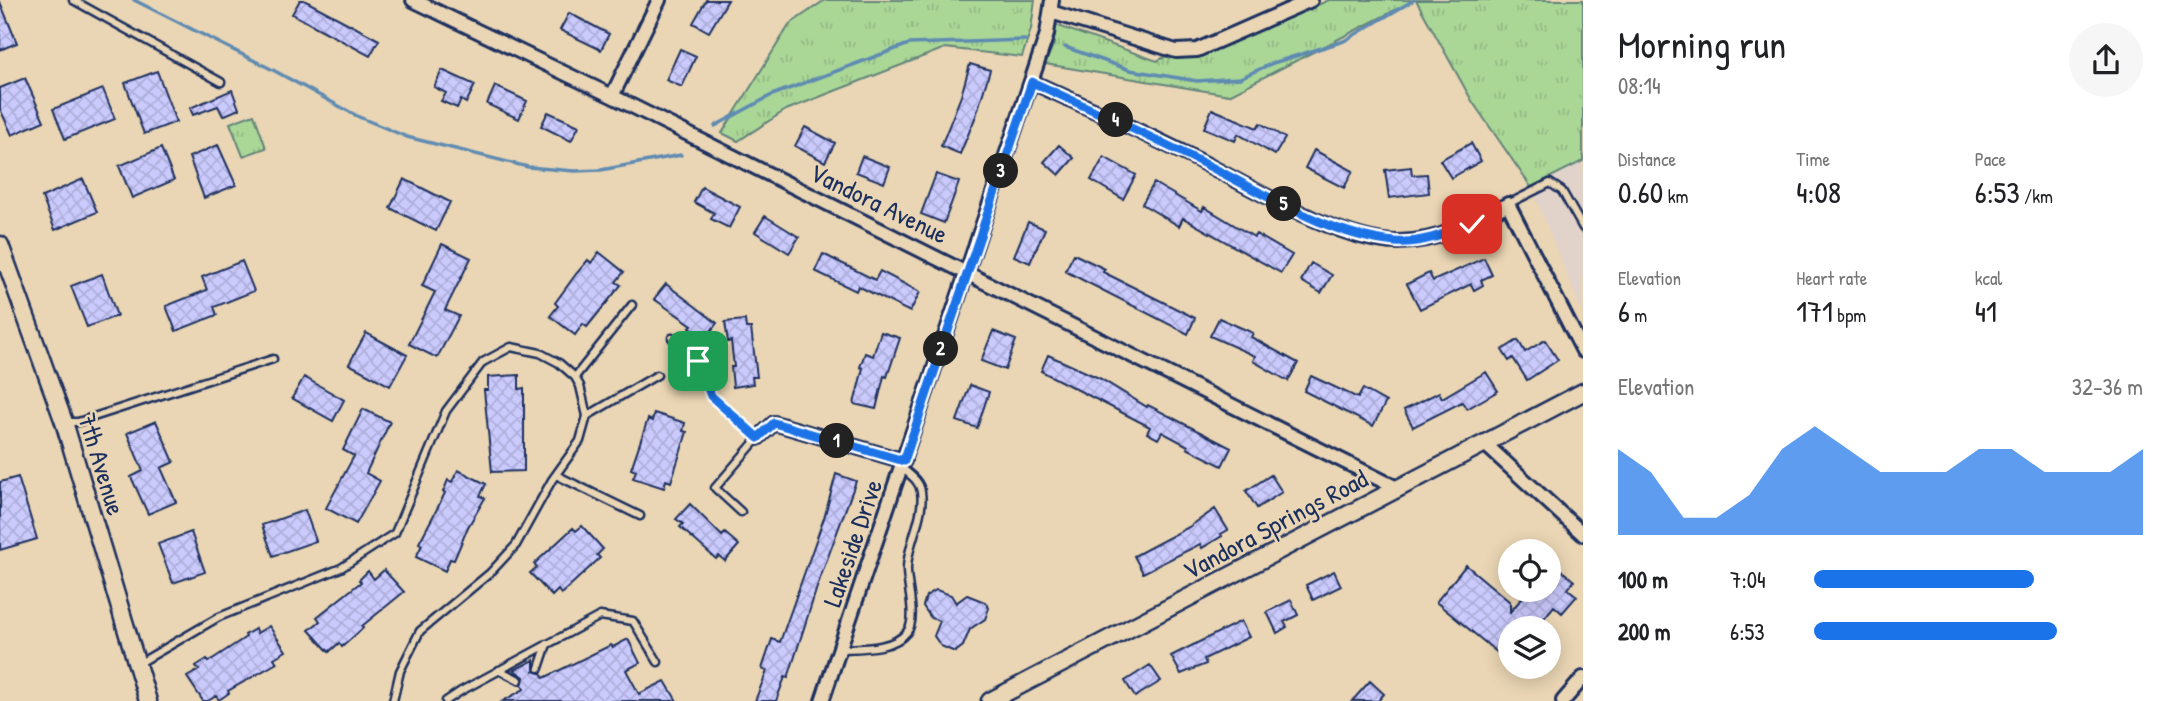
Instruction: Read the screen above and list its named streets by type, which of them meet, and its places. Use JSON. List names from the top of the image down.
{
  "streets": {
    "street": [
      "Vandora Avenue",
      "7th Avenue",
      "Vandora Springs Road",
      "Lakeside Drive"
    ]
  },
  "crossings": [
    ["Vandora Avenue", "Vandora Springs Road"],
    ["Vandora Avenue", "Lakeside Drive"]
  ],
  "page": {
    "heading": ["Morning run", "08:14"],
    "pins": [
      "4",
      "3",
      "5",
      "2",
      "1"
    ],
    "stats": [
      ["Distance", "0.60 km"],
      ["Time", "4:08"],
      ["Pace", "6:53 /km"],
      ["Elevation", "6 m"],
      ["Heart rate", "171 bpm"],
      ["kcal", "41"]
    ],
    "chart": ["Elevation", "32–36 m"],
    "list": [
      {
        "name": "100 m",
        "note": "7:04"
      },
      {
        "name": "200 m",
        "note": "6:53"
      }
    ]
  }
}
